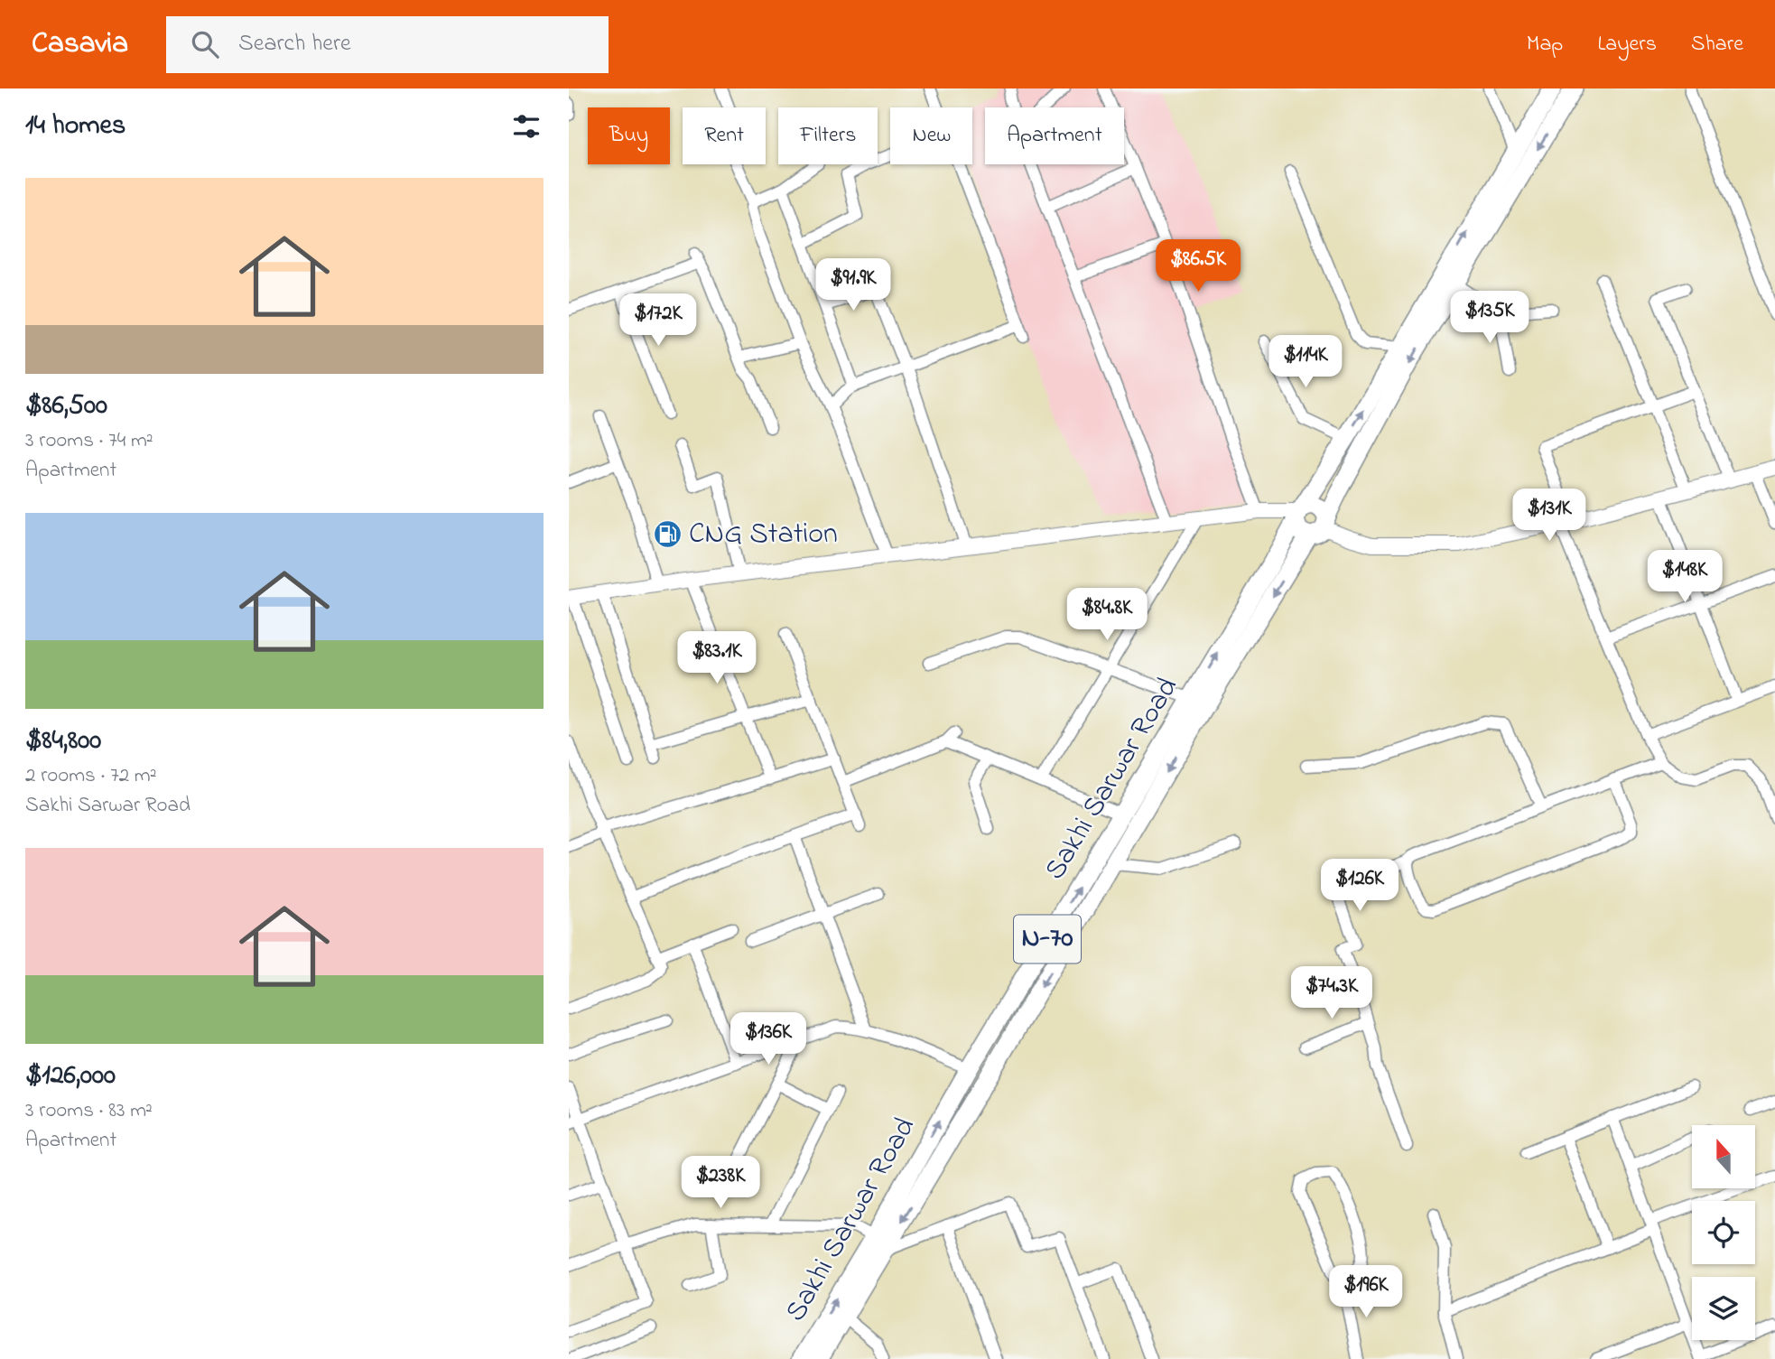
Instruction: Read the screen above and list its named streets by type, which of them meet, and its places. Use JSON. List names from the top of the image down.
{
  "streets": {
    "highway": ["Sakhi Sarwar Road", "N-70"]
  },
  "crossings": [
    ["Sakhi Sarwar Road", "N-70"]
  ],
  "places": {
    "fuel station": ["CNG Station"]
  },
  "north": "top",
  "page": {
    "header": "Casavia",
    "search": "Search here",
    "nav": ["Map", "Layers", "Share"],
    "heading": "14 homes",
    "chip": [
      "Buy",
      "Rent",
      "Filters",
      "New",
      "Apartment"
    ],
    "list": [
      {
        "name": "$86,500",
        "note": "3 rooms · 74 m² · Apartment"
      },
      {
        "name": "$84,800",
        "note": "2 rooms · 72 m² · Sakhi Sarwar Road"
      },
      {
        "name": "$126,000",
        "note": "3 rooms · 83 m² · Apartment"
      }
    ],
    "price": [
      "$86.5K",
      "$91.9K",
      "$135K",
      "$172K",
      "$114K",
      "$131K",
      "$148K",
      "$84.8K",
      "$83.1K",
      "$126K",
      "$74.3K",
      "$136K",
      "$238K",
      "$196K"
    ]
  }
}
